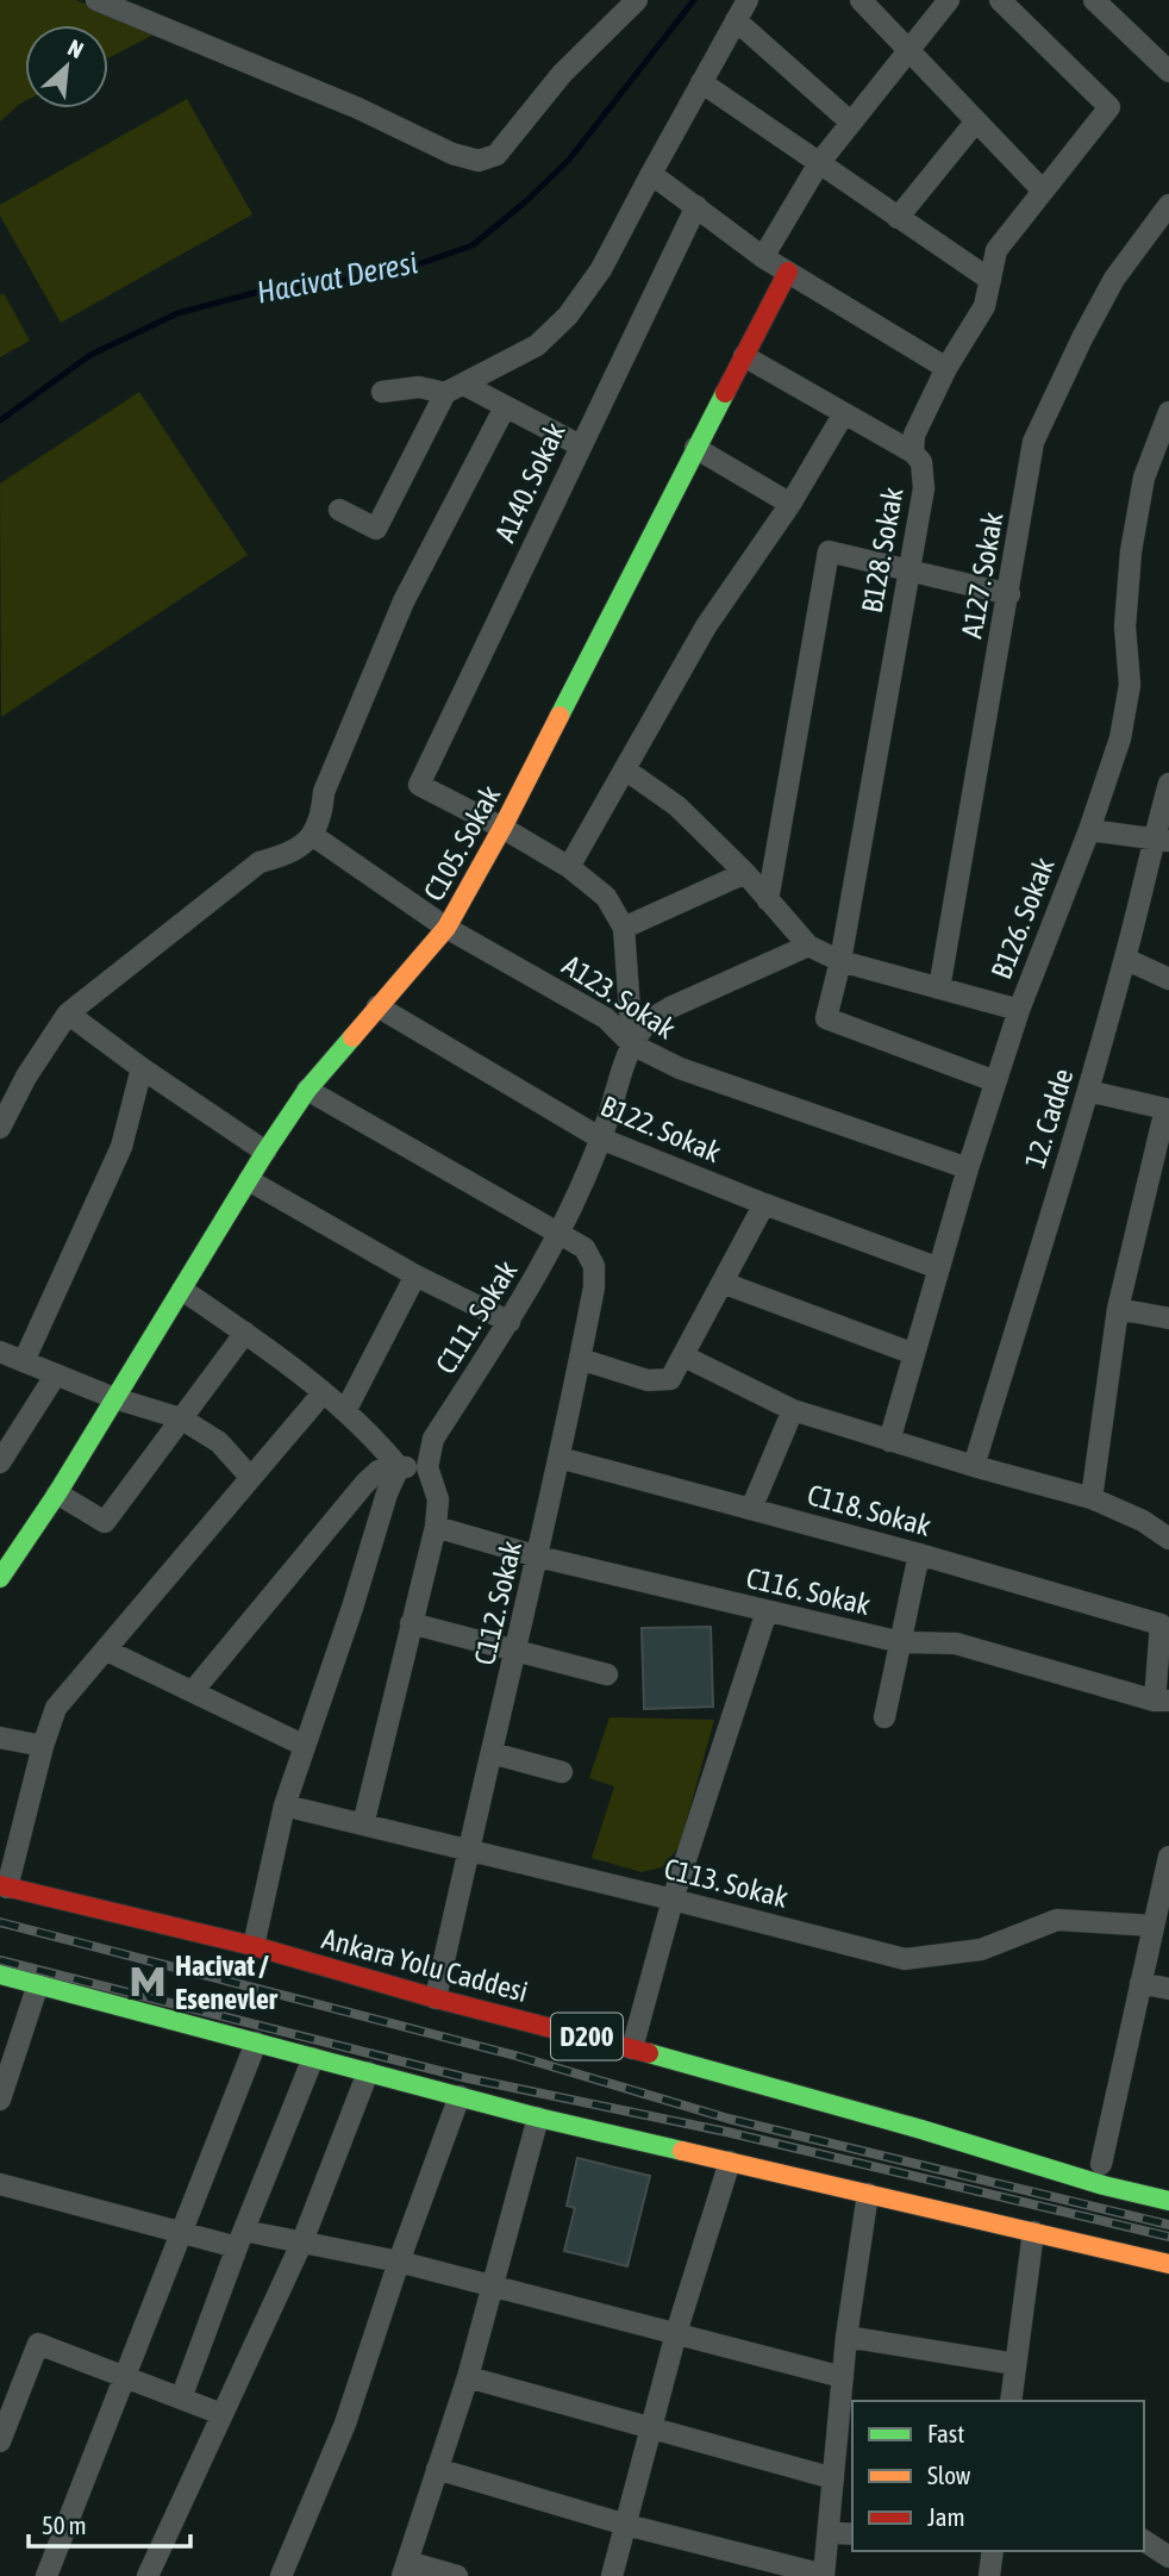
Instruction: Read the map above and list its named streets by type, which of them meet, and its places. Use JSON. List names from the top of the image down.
{
  "streets": {
    "main road": ["C105. Sokak", "Ankara Yolu Caddesi", "D200"],
    "street": [
      "A140. Sokak",
      "B128. Sokak",
      "A127. Sokak",
      "B126. Sokak",
      "A123. Sokak",
      "12. Cadde",
      "B122. Sokak",
      "C111. Sokak",
      "C118. Sokak",
      "C116. Sokak",
      "C112. Sokak",
      "C113. Sokak"
    ]
  },
  "crossings": [
    ["A140. Sokak", "C105. Sokak"],
    ["B128. Sokak", "B126. Sokak"],
    ["C105. Sokak", "A123. Sokak"],
    ["C105. Sokak", "B122. Sokak"],
    ["C105. Sokak", "C112. Sokak"],
    ["B126. Sokak", "A123. Sokak"],
    ["B126. Sokak", "B122. Sokak"],
    ["A123. Sokak", "C111. Sokak"],
    ["B122. Sokak", "C111. Sokak"],
    ["C111. Sokak", "C112. Sokak"],
    ["C118. Sokak", "C116. Sokak"],
    ["C118. Sokak", "C112. Sokak"],
    ["C116. Sokak", "C112. Sokak"],
    ["C112. Sokak", "C113. Sokak"],
    ["C112. Sokak", "Ankara Yolu Caddesi"]
  ],
  "water": ["Hacivat Deresi"],
  "places": {
    "metro station": ["Hacivat / Esenevler"]
  },
  "legend": ["Fast", "Slow", "Jam"],
  "scale_bar": "50 m",
  "north": "top right"
}
